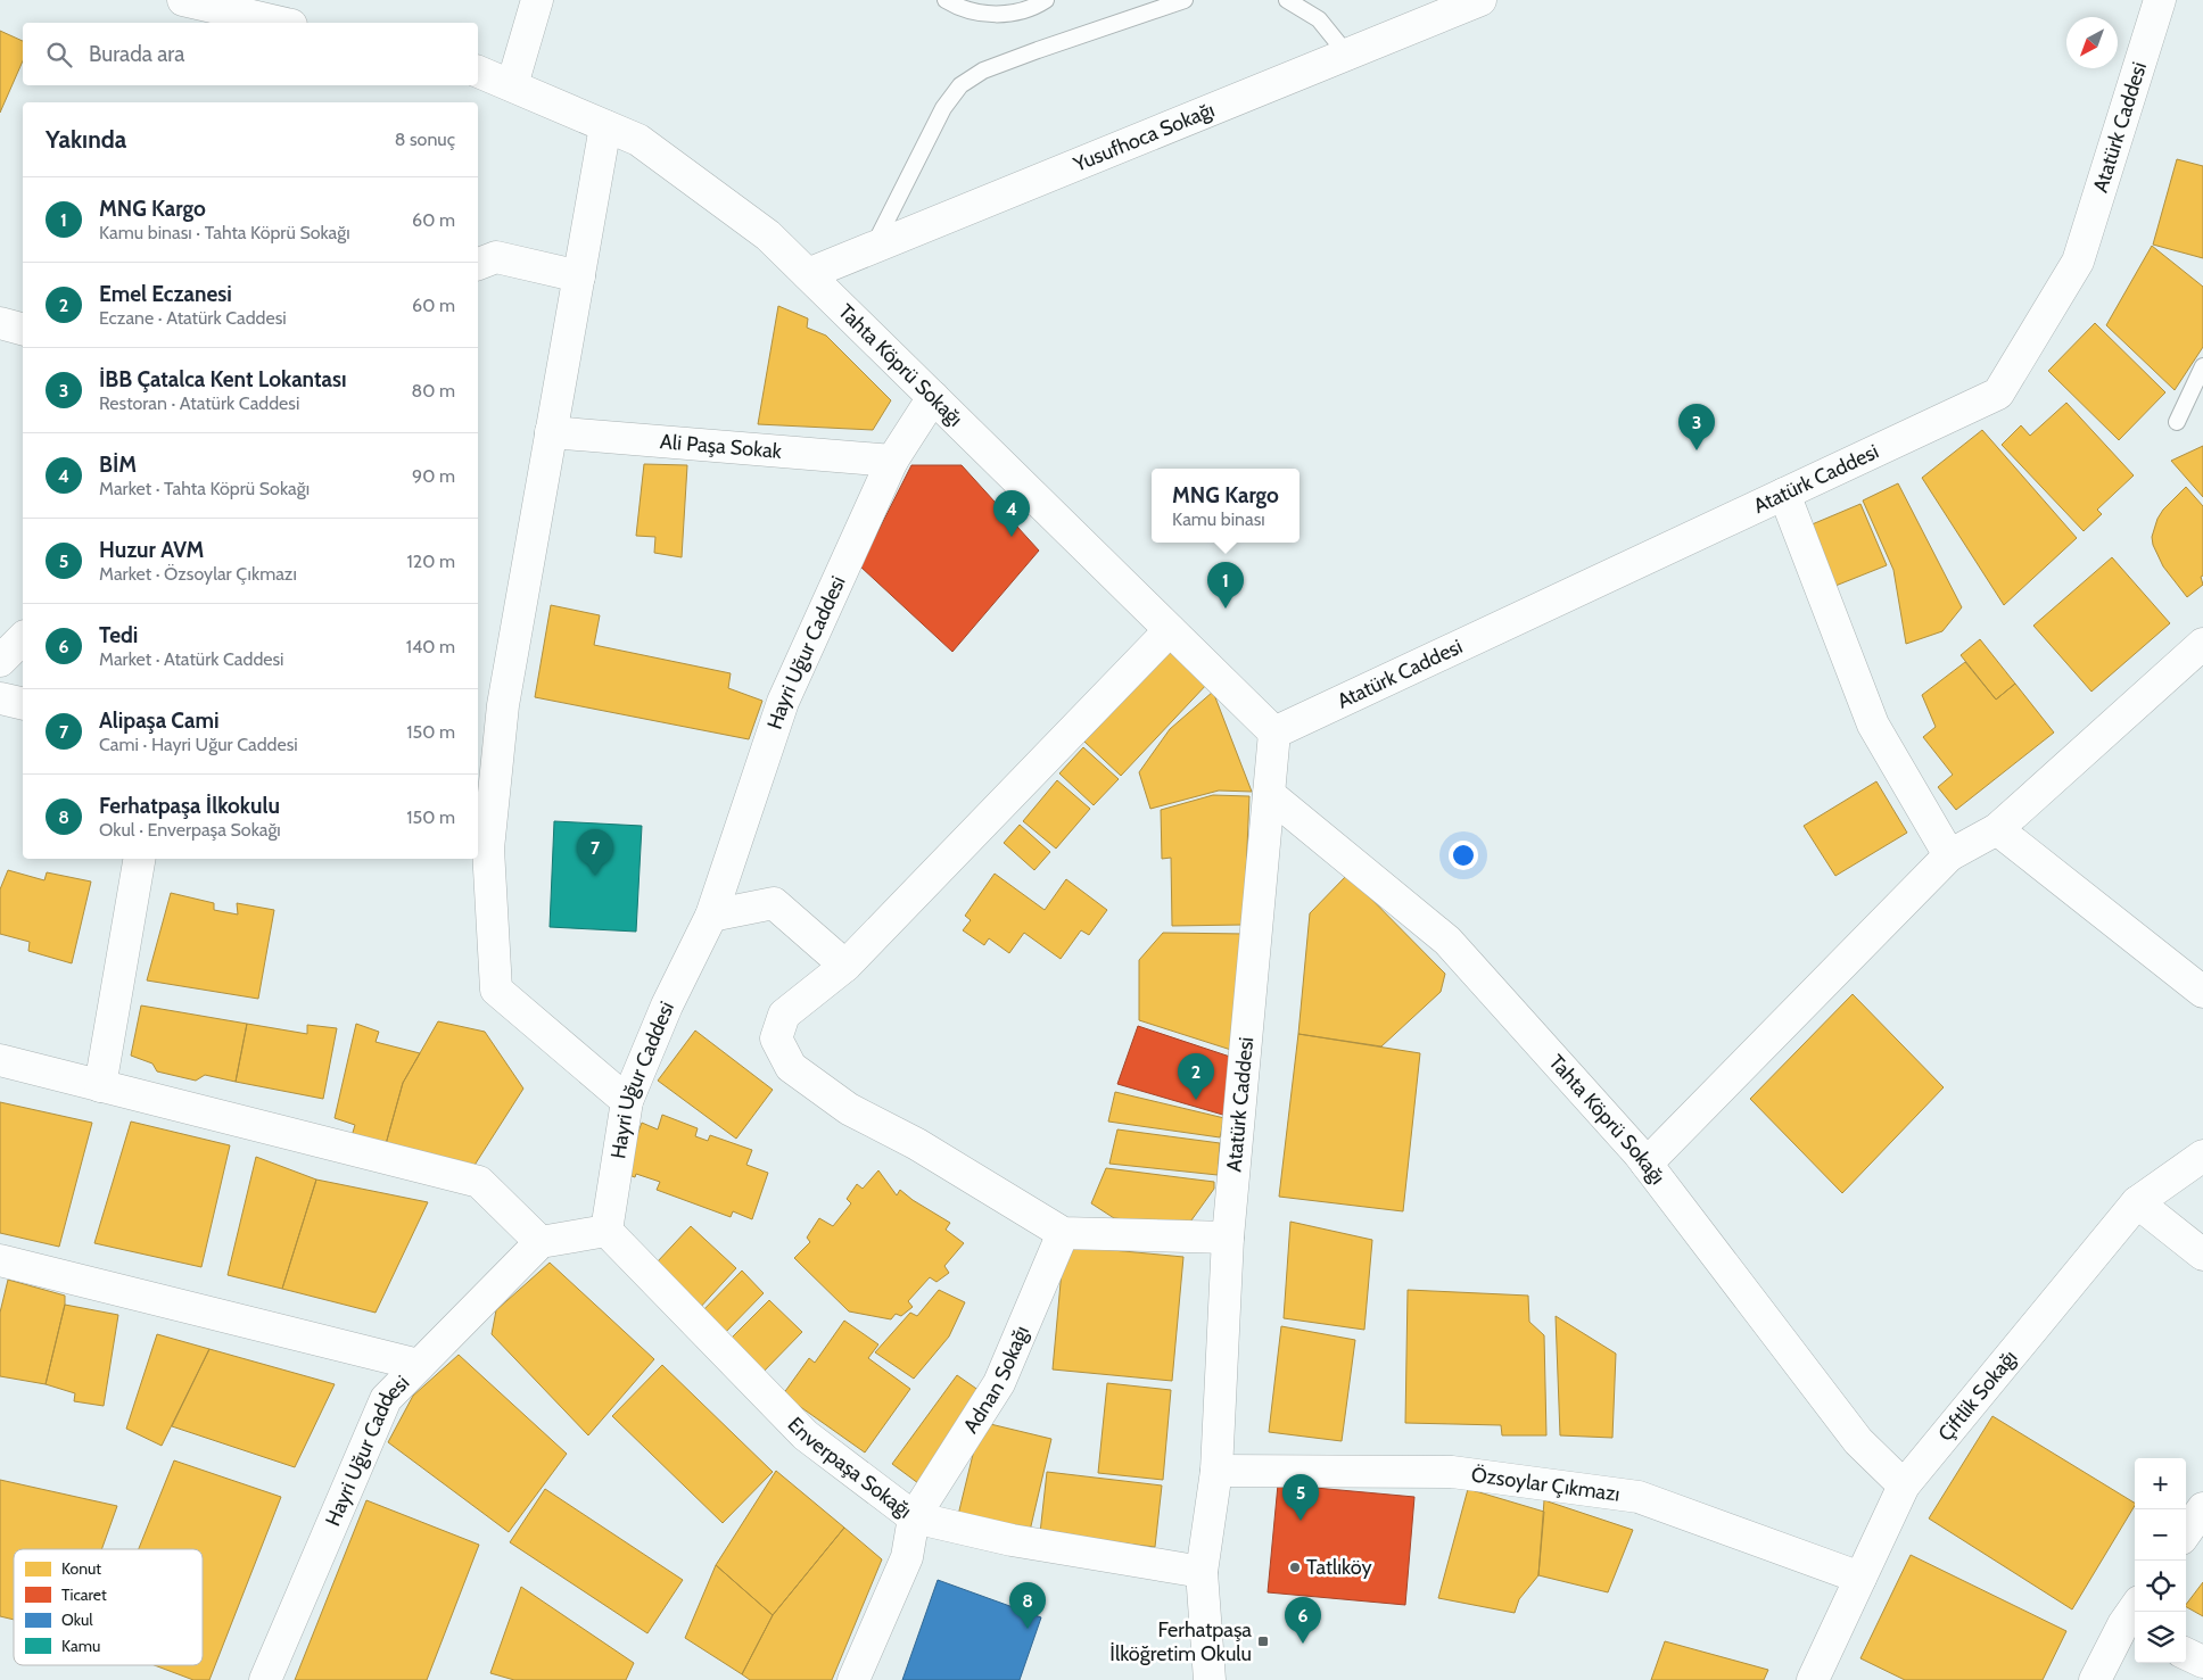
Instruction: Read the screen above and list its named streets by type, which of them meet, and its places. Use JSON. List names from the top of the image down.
{
  "streets": {
    "street": [
      "Atatürk Caddesi",
      "Yusufhoca Sokağı",
      "Tahta Köprü Sokağı",
      "Ali Paşa Sokak",
      "Hayri Uğur Caddesi",
      "Adnan Sokağı",
      "Çiftlik Sokağı",
      "Enverpaşa Sokağı",
      "Özsoylar Çıkmazı"
    ]
  },
  "crossings": [
    ["Atatürk Caddesi", "Tahta Köprü Sokağı"],
    ["Atatürk Caddesi", "Enverpaşa Sokağı"],
    ["Atatürk Caddesi", "Özsoylar Çıkmazı"],
    ["Yusufhoca Sokağı", "Tahta Köprü Sokağı"],
    ["Tahta Köprü Sokağı", "Hayri Uğur Caddesi"],
    ["Tahta Köprü Sokağı", "Çiftlik Sokağı"],
    ["Ali Paşa Sokak", "Hayri Uğur Caddesi"],
    ["Hayri Uğur Caddesi", "Enverpaşa Sokağı"],
    ["Adnan Sokağı", "Enverpaşa Sokağı"],
    ["Çiftlik Sokağı", "Özsoylar Çıkmazı"]
  ],
  "places": {
    "other": ["Tatlıköy"],
    "transit": ["Ferhatpaşa İlköğretim Okulu"]
  },
  "legend": [
    "Konut",
    "Ticaret",
    "Okul",
    "Kamu"
  ],
  "north": "bottom left",
  "page": {
    "search": "Burada ara",
    "heading": ["Yakında", "8 sonuç"],
    "list": [
      {
        "mark": "1",
        "name": "MNG Kargo",
        "note": "Kamu binası · Tahta Köprü Sokağı",
        "value": "60 m"
      },
      {
        "mark": "2",
        "name": "Emel Eczanesi",
        "note": "Eczane · Atatürk Caddesi",
        "value": "60 m"
      },
      {
        "mark": "3",
        "name": "İBB Çatalca Kent Lokantası",
        "note": "Restoran · Atatürk Caddesi",
        "value": "80 m"
      },
      {
        "mark": "4",
        "name": "BİM",
        "note": "Market · Tahta Köprü Sokağı",
        "value": "90 m"
      },
      {
        "mark": "5",
        "name": "Huzur AVM",
        "note": "Market · Özsoylar Çıkmazı",
        "value": "120 m"
      },
      {
        "mark": "6",
        "name": "Tedi",
        "note": "Market · Atatürk Caddesi",
        "value": "140 m"
      },
      {
        "mark": "7",
        "name": "Alipaşa Cami",
        "note": "Cami · Hayri Uğur Caddesi",
        "value": "150 m"
      },
      {
        "mark": "8",
        "name": "Ferhatpaşa İlkokulu",
        "note": "Okul · Enverpaşa Sokağı",
        "value": "150 m"
      }
    ],
    "pins": [
      "3",
      "4",
      "1",
      "7",
      "2",
      "5",
      "8",
      "6"
    ],
    "popup": ["MNG Kargo", "Kamu binası"],
    "map_buttons": ["+", "−"]
  }
}
